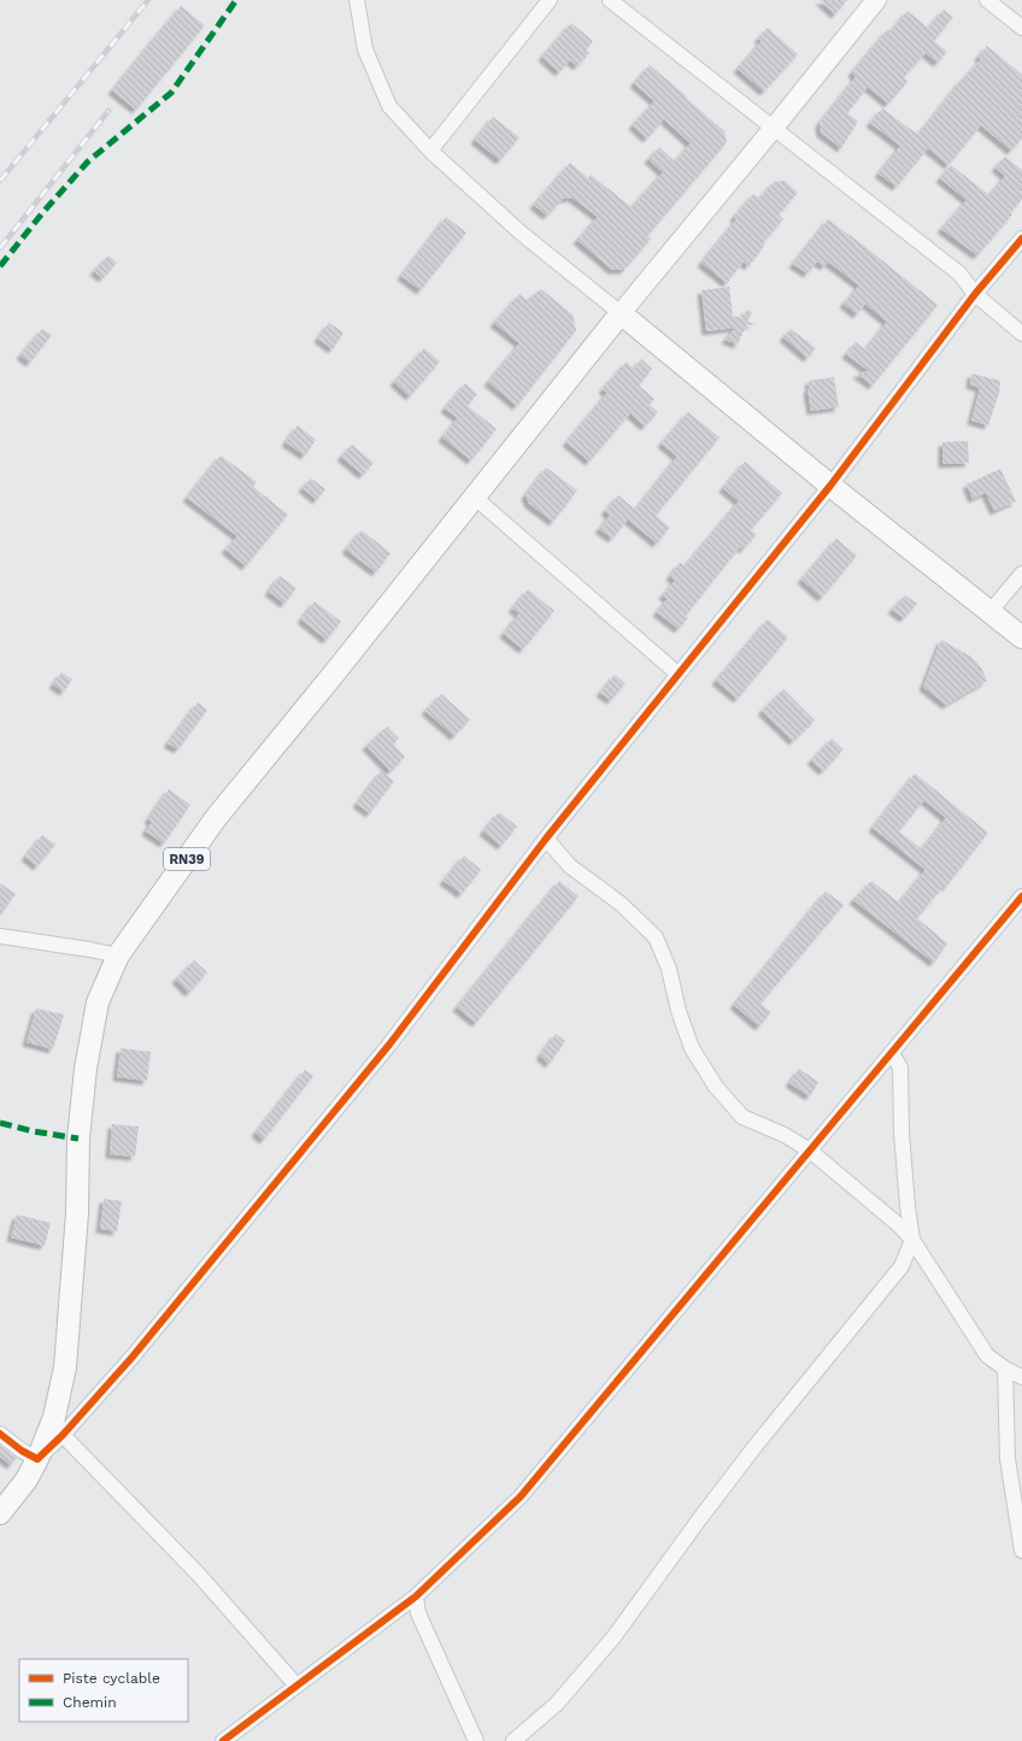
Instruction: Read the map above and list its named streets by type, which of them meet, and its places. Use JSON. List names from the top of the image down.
{
  "streets": {
    "highway": ["RN39"]
  },
  "legend": ["Piste cyclable", "Chemin"]
}
